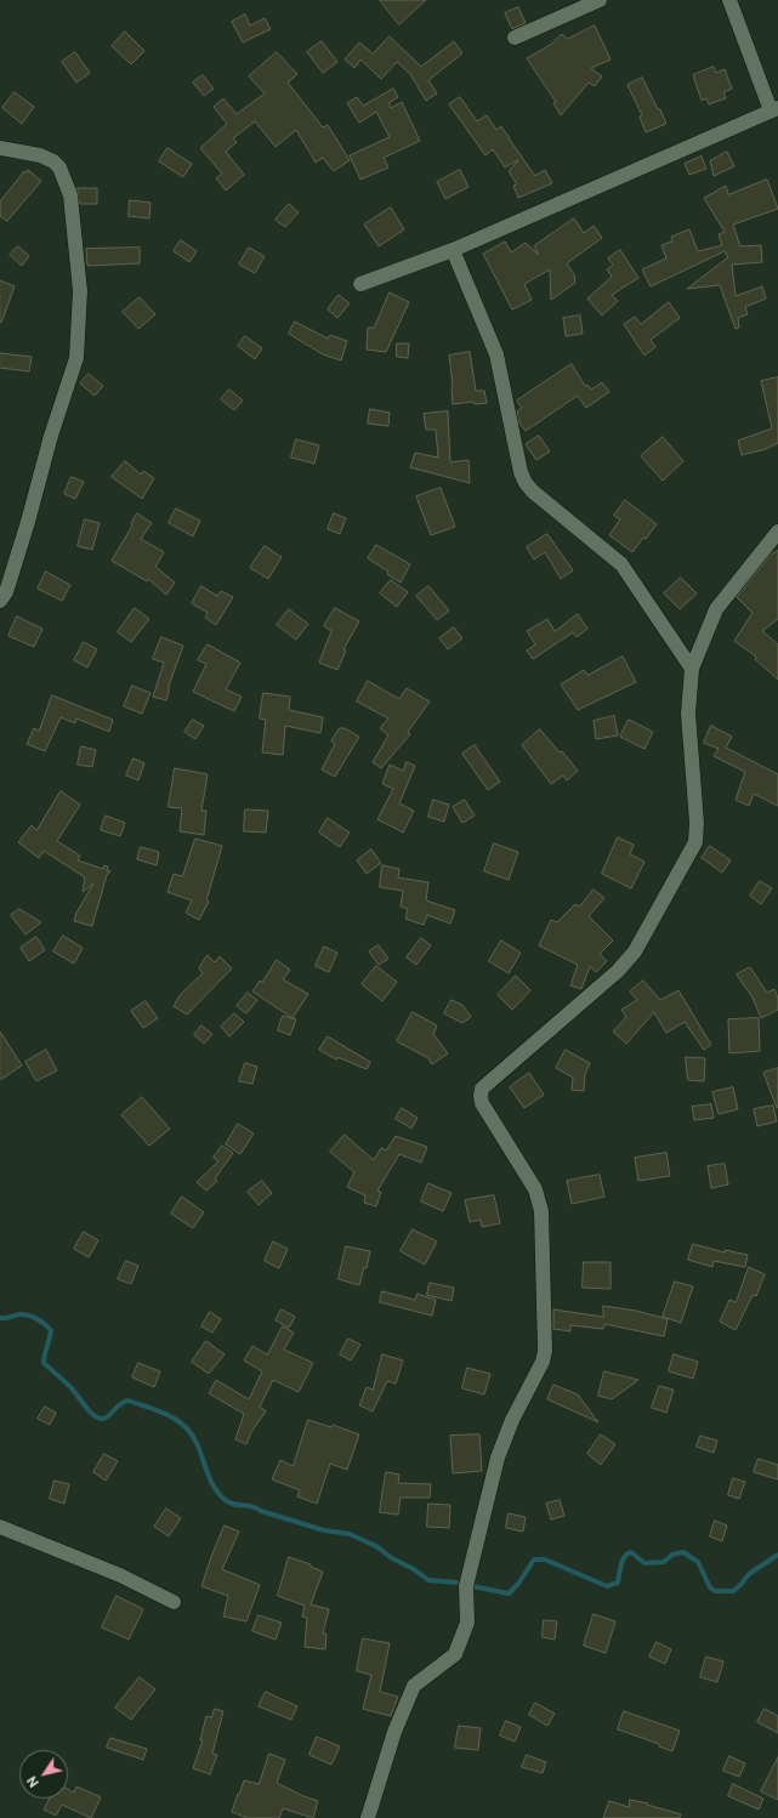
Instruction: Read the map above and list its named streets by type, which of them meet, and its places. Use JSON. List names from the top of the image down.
{
  "north": "bottom left"
}
